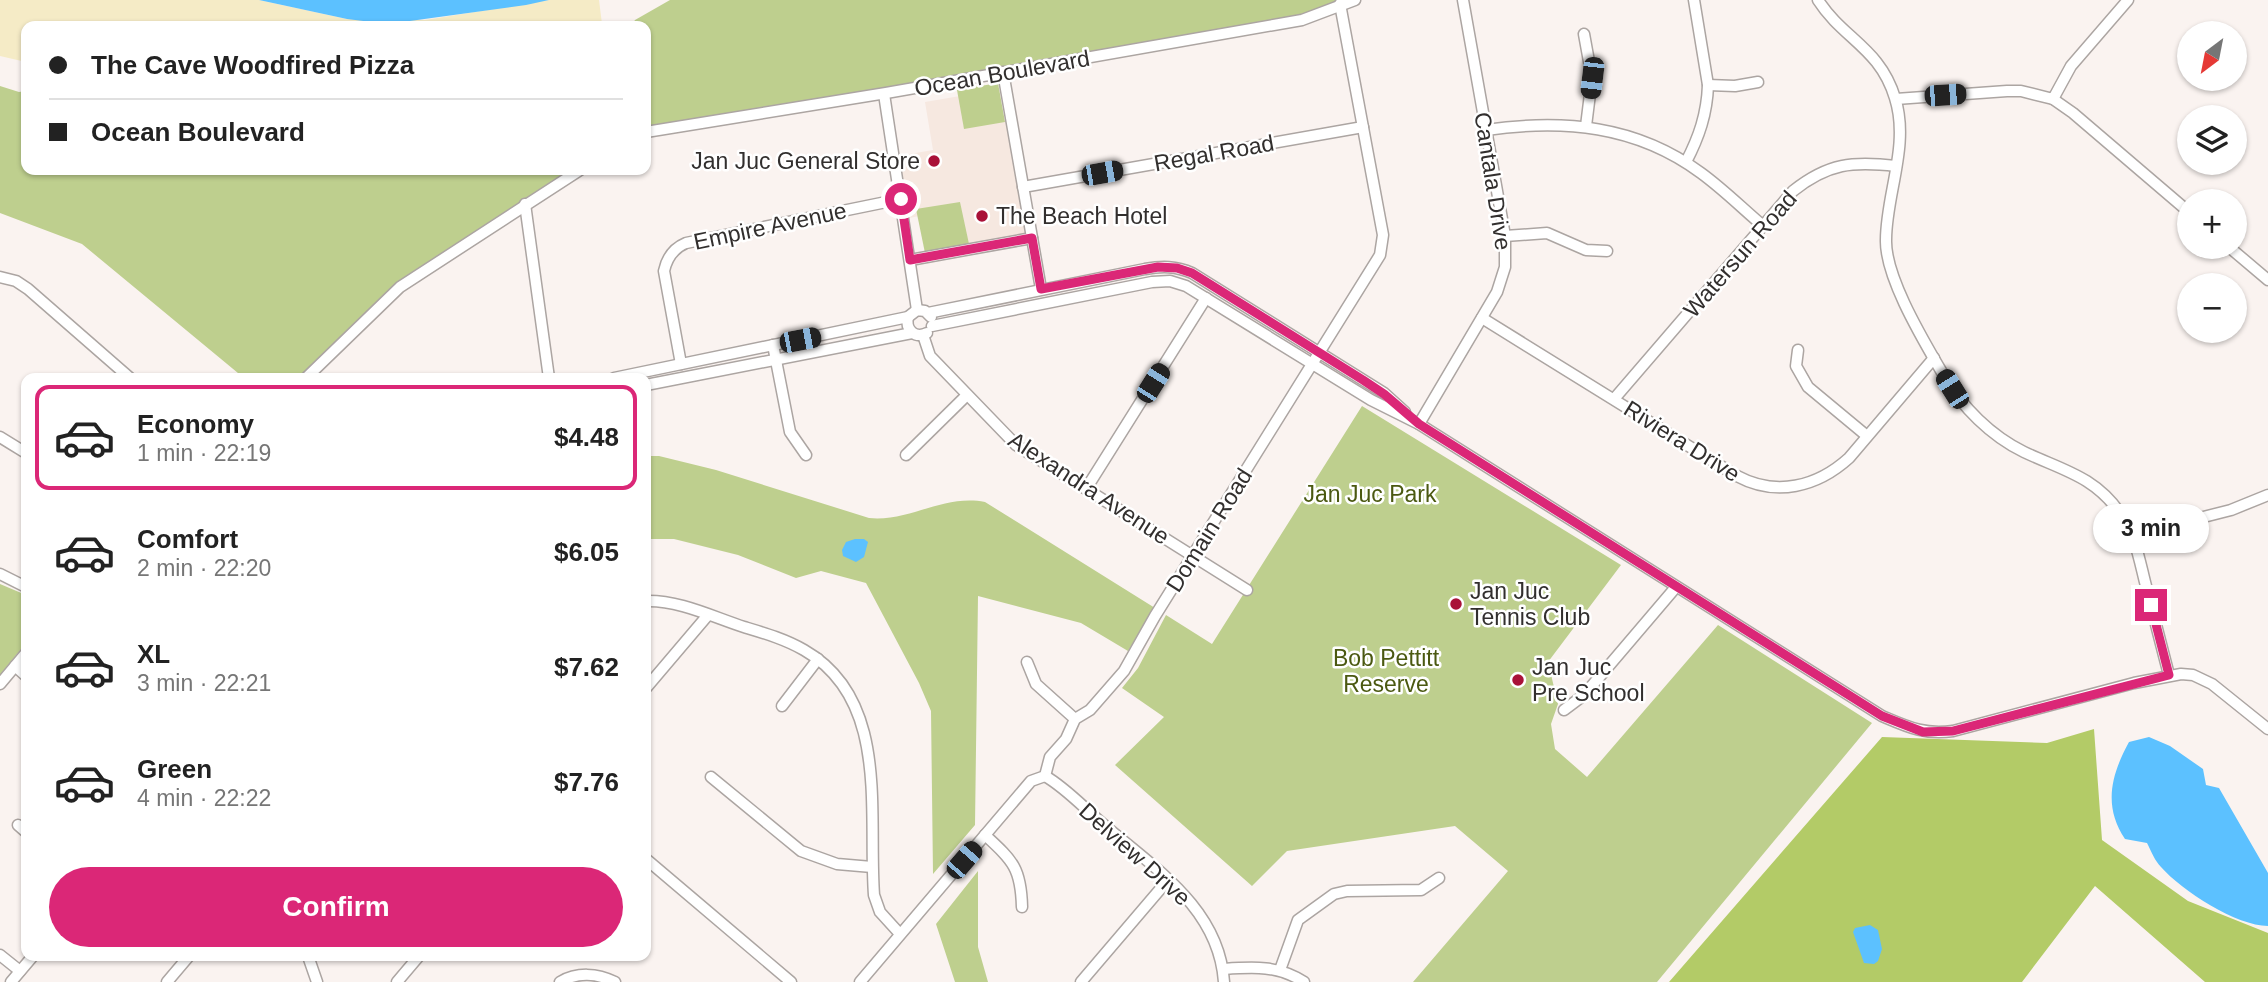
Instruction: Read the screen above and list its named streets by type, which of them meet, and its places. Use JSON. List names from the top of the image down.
{
  "streets": {
    "street": [
      "Ocean Boulevard",
      "Regal Road",
      "Cantala Drive",
      "Empire Avenue",
      "Watersun Road",
      "Riviera Drive",
      "Alexandra Avenue",
      "Domain Road",
      "Delview Drive"
    ]
  },
  "crossings": [
    ["Ocean Boulevard", "Domain Road"],
    ["Regal Road", "Domain Road"],
    ["Cantala Drive", "Riviera Drive"],
    ["Watersun Road", "Riviera Drive"],
    ["Alexandra Avenue", "Domain Road"],
    ["Domain Road", "Delview Drive"]
  ],
  "parks": ["Jan Juc Park", "Bob Pettitt Reserve"],
  "places": [
    "Jan Juc General Store",
    "The Beach Hotel",
    "Jan Juc Tennis Club",
    "Jan Juc Pre School"
  ],
  "north": "bottom left",
  "page": {
    "map_buttons": ["+", "−"],
    "banner": ["The Cave Woodfired Pizza", "Ocean Boulevard"],
    "list": [
      {
        "name": "Economy",
        "note": "1 min · 22:19",
        "value": "$4.48"
      },
      {
        "name": "Comfort",
        "note": "2 min · 22:20",
        "value": "$6.05"
      },
      {
        "name": "XL",
        "note": "3 min · 22:21",
        "value": "$7.62"
      },
      {
        "name": "Green",
        "note": "4 min · 22:22",
        "value": "$7.76"
      }
    ],
    "bubble": "3 min",
    "buttons": "Confirm"
  }
}
